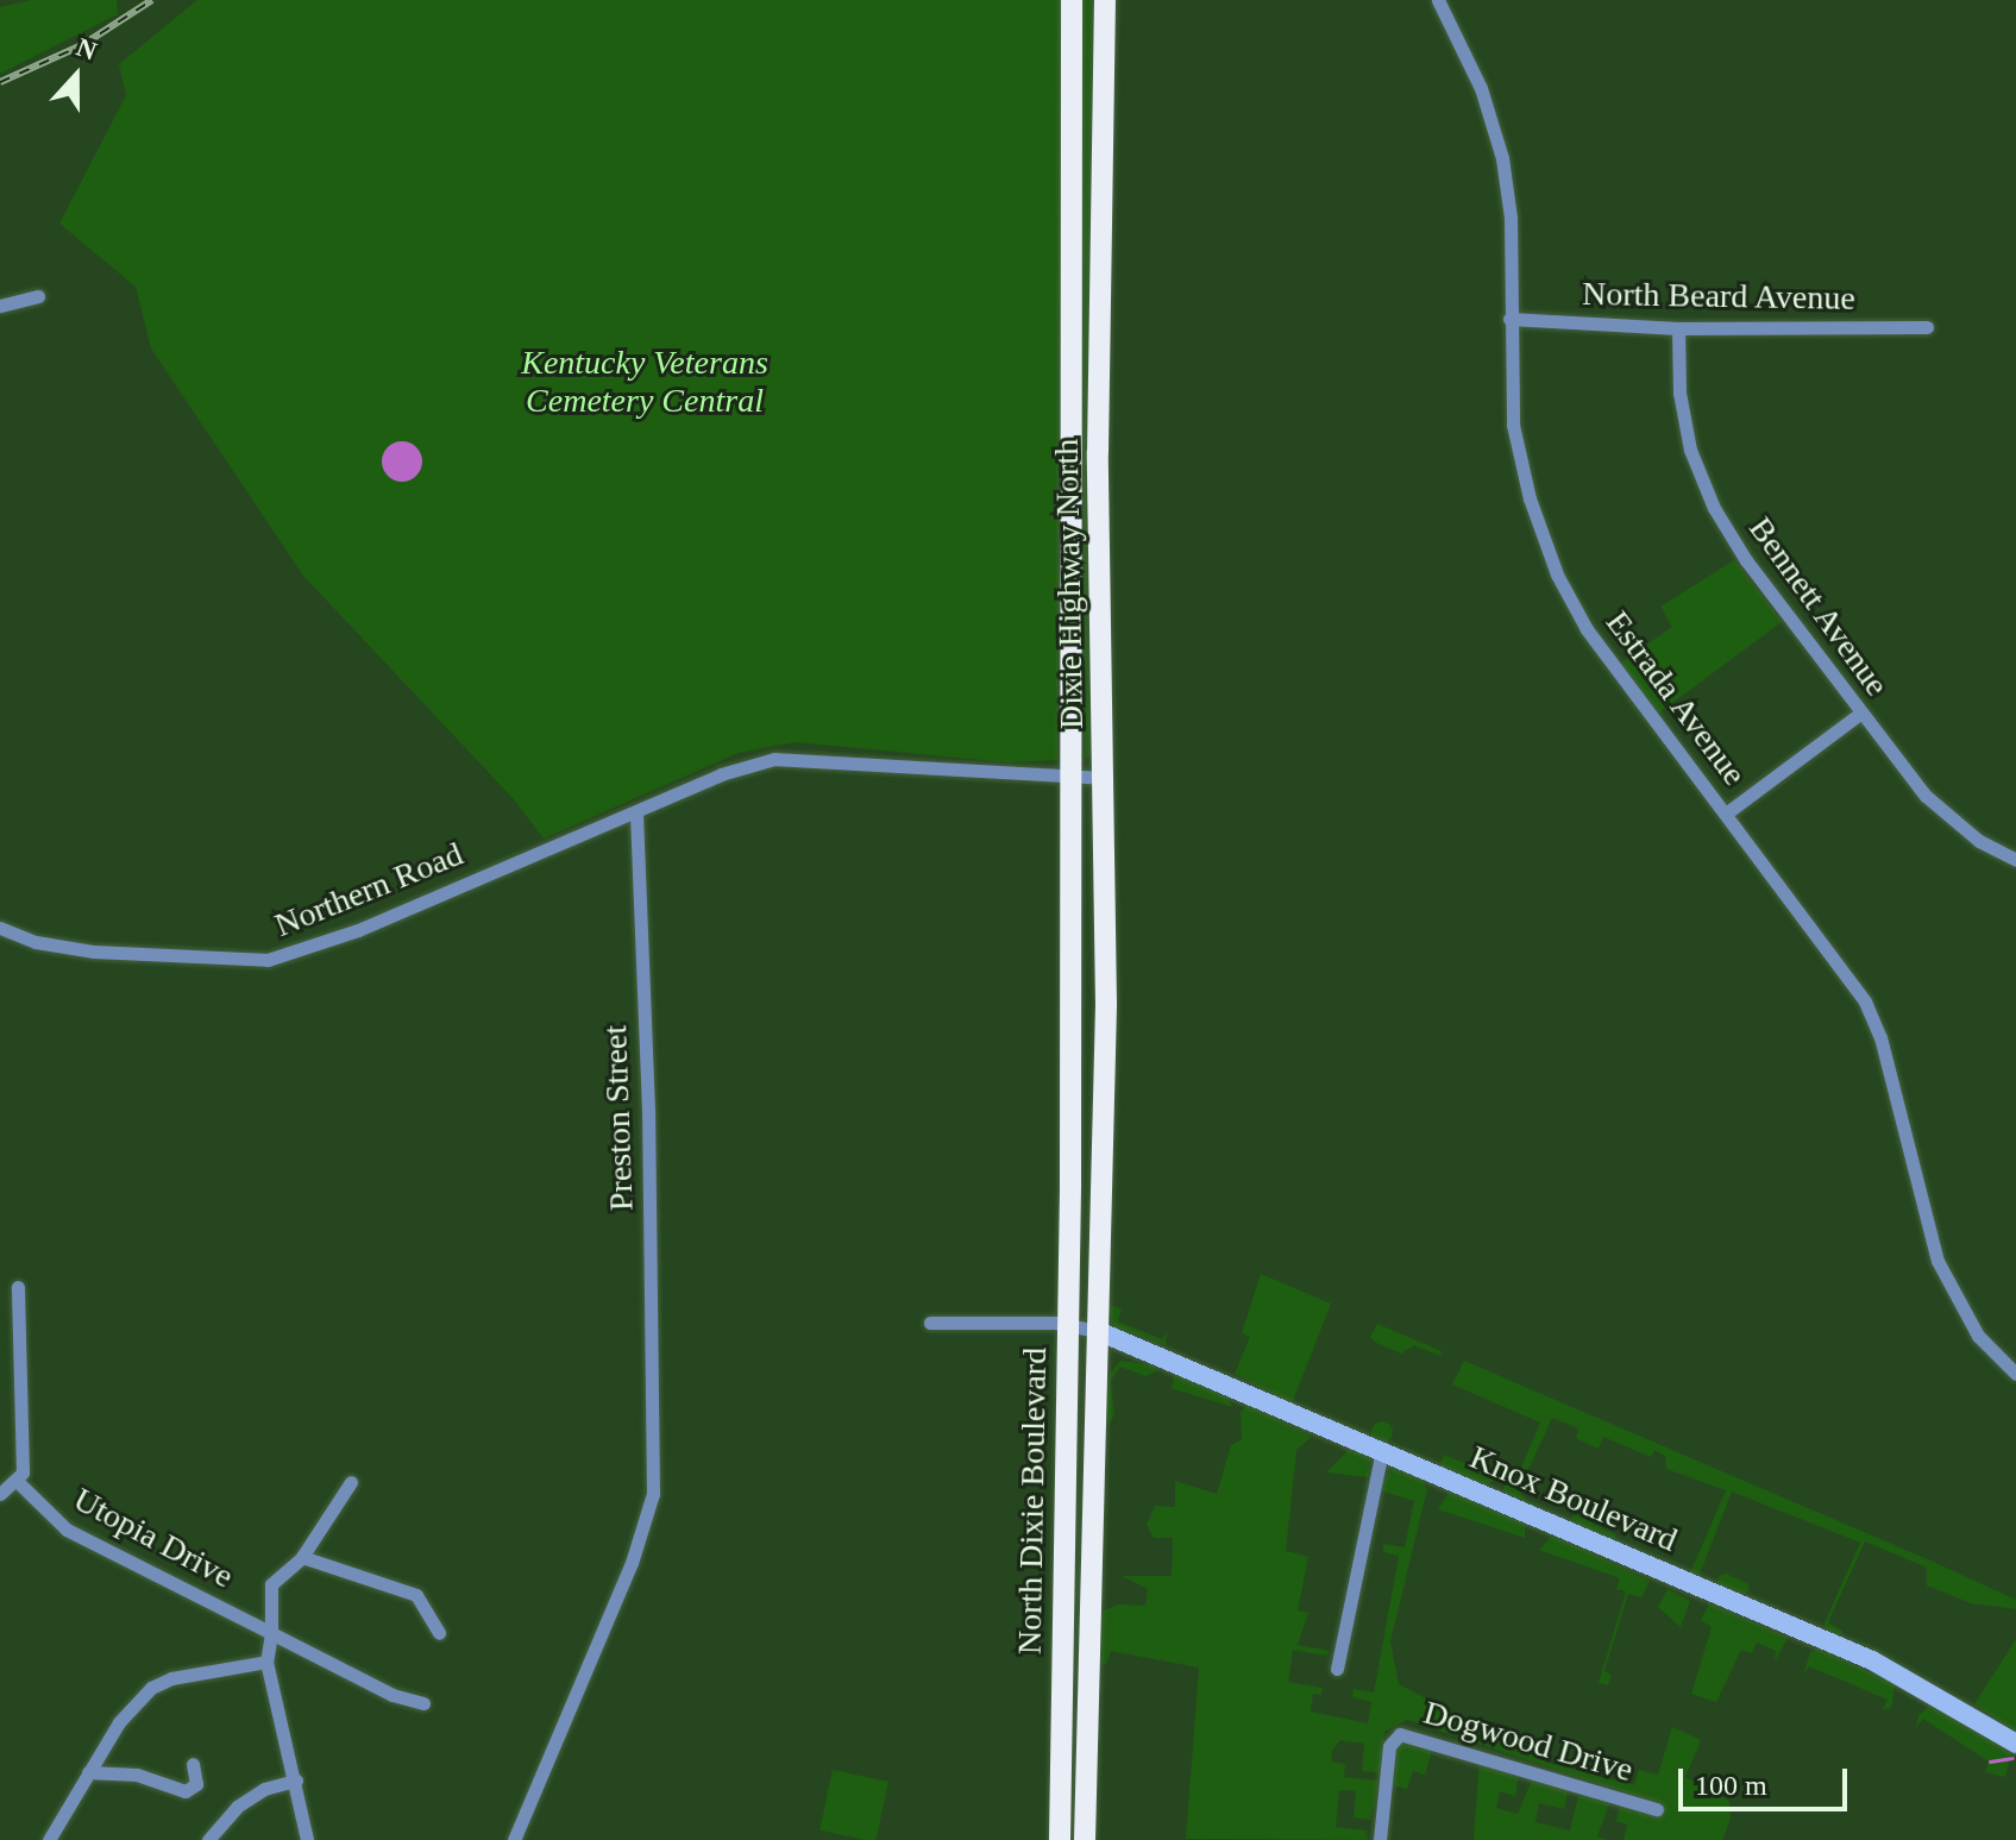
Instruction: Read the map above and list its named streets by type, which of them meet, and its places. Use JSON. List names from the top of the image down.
{
  "streets": {
    "highway": ["Dixie Highway North", "North Dixie Boulevard"],
    "main road": ["Knox Boulevard"],
    "street": [
      "North Beard Avenue",
      "Bennett Avenue",
      "Estrada Avenue",
      "Northern Road",
      "Preston Street",
      "Utopia Drive",
      "Dogwood Drive"
    ]
  },
  "crossings": [
    ["North Beard Avenue", "Bennett Avenue"],
    ["North Beard Avenue", "Estrada Avenue"],
    ["Dixie Highway North", "North Dixie Boulevard"],
    ["Northern Road", "Preston Street"],
    ["Knox Boulevard", "North Dixie Boulevard"]
  ],
  "parks": ["Kentucky Veterans Cemetery Central"],
  "scale_bar": "100 m",
  "north": "top"
}
